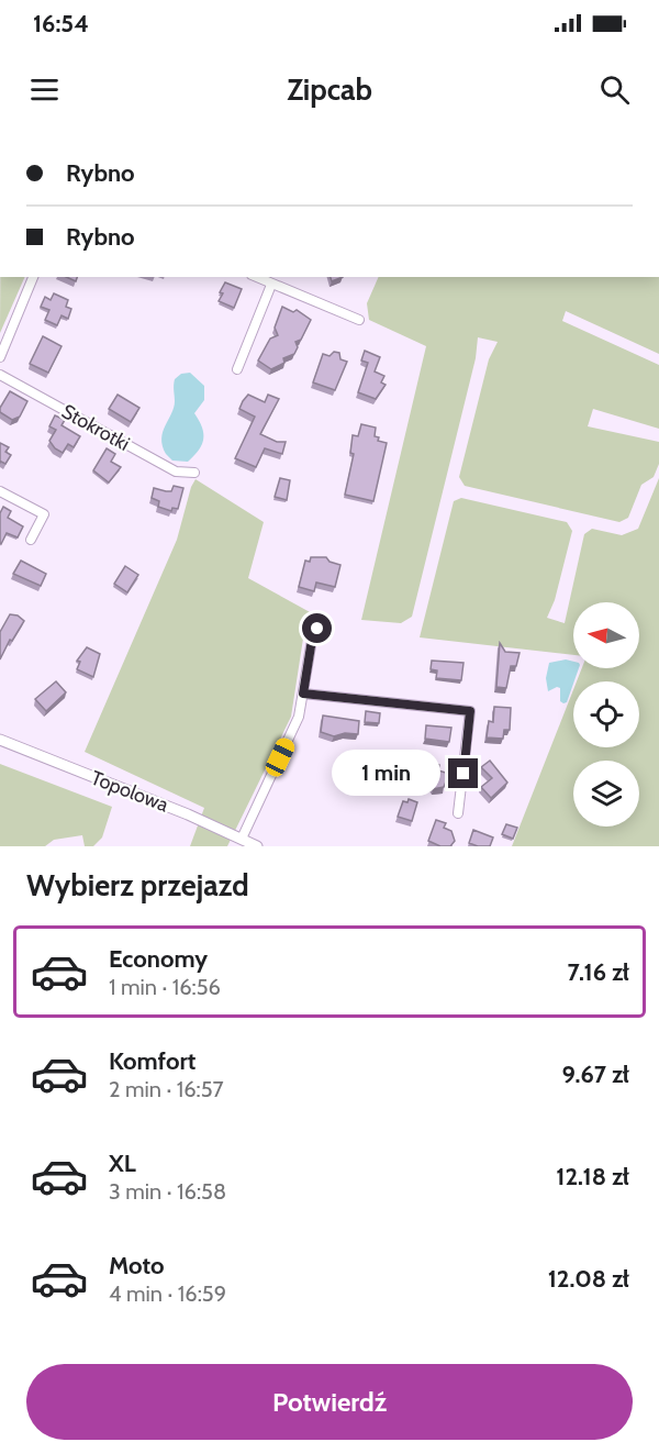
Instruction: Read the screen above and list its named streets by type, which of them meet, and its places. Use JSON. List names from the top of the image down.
{
  "streets": {
    "street": ["Stokrotki", "Topolowa"]
  },
  "north": "left",
  "page": {
    "status": "16:54",
    "header": "Zipcab",
    "banner": ["Rybno", "Rybno"],
    "bubble": "1 min",
    "heading": "Wybierz przejazd",
    "list": [
      {
        "name": "Economy",
        "note": "1 min · 16:56",
        "value": "7.16 zł"
      },
      {
        "name": "Komfort",
        "note": "2 min · 16:57",
        "value": "9.67 zł"
      },
      {
        "name": "XL",
        "note": "3 min · 16:58",
        "value": "12.18 zł"
      },
      {
        "name": "Moto",
        "note": "4 min · 16:59",
        "value": "12.08 zł"
      }
    ],
    "buttons": "Potwierdź"
  }
}
